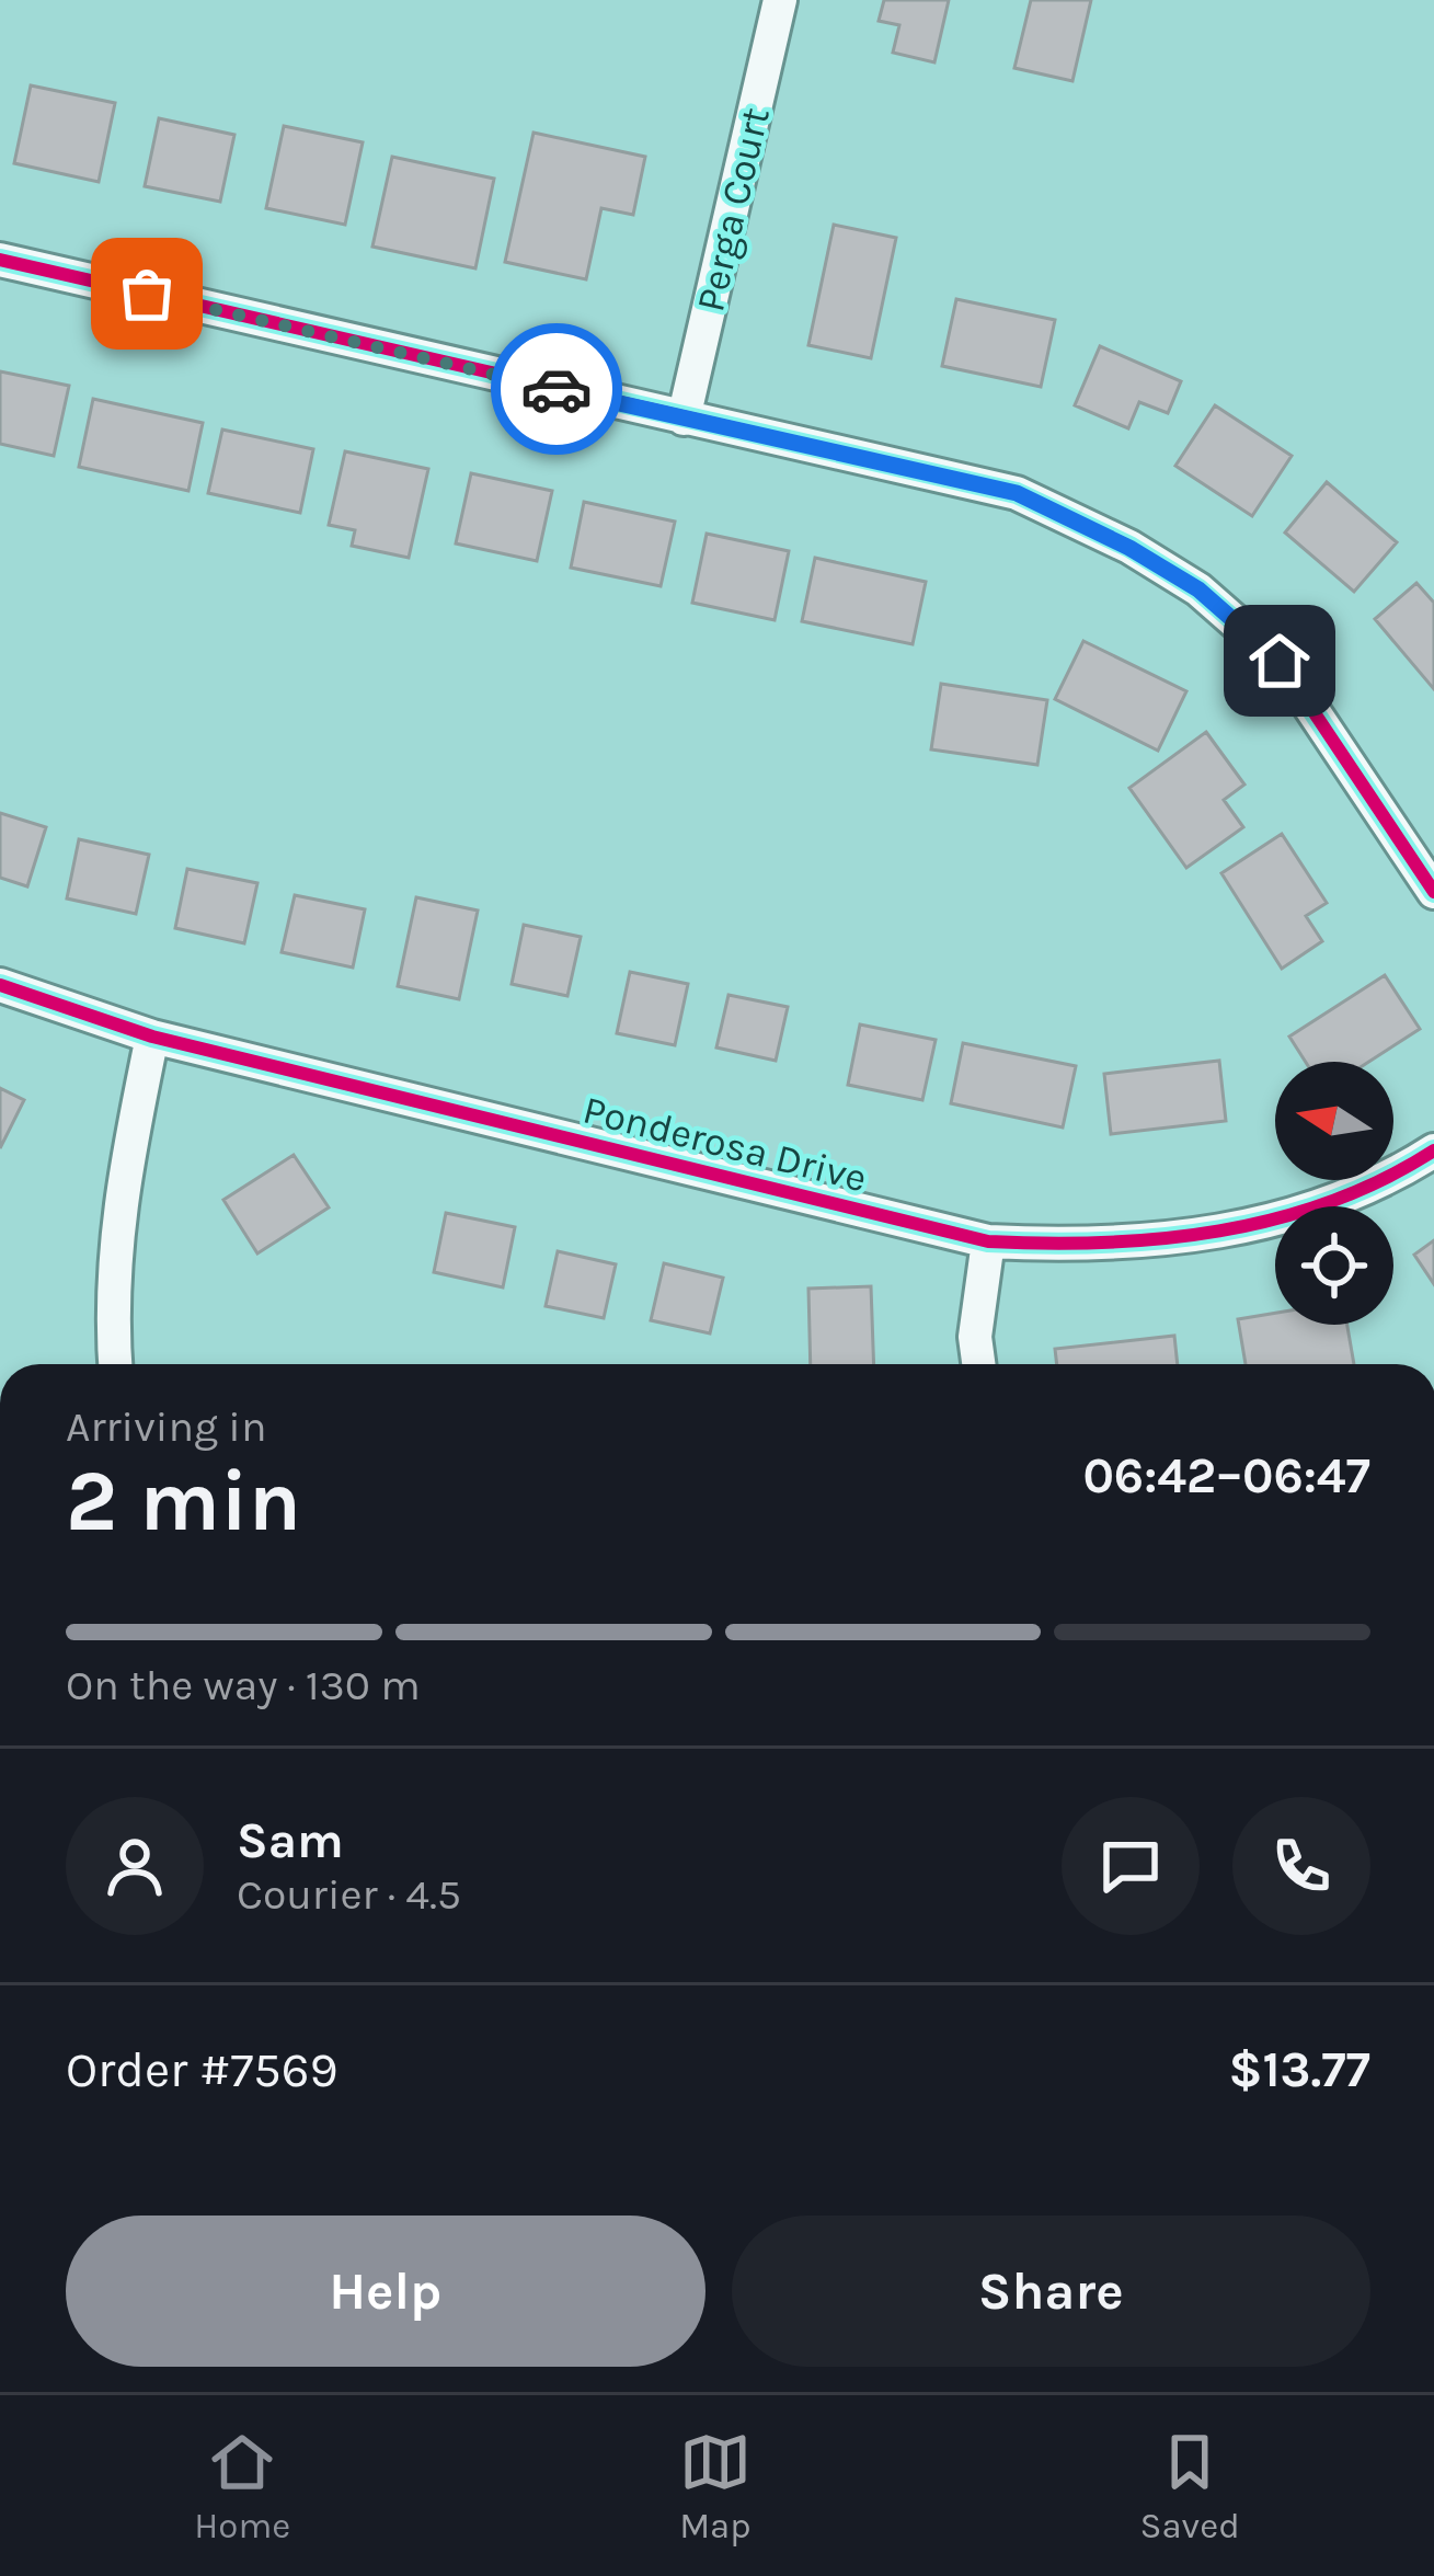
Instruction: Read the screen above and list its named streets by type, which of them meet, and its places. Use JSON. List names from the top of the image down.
{
  "streets": {
    "street": ["Perga Court", "Ponderosa Drive"]
  },
  "north": "left",
  "page": {
    "heading": ["2 min", "Arriving in", "06:42–06:47"],
    "panel": [
      "Sam",
      "Courier · 4.5",
      "Order #7569",
      "$13.77"
    ],
    "bar": "On the way · 130 m",
    "buttons": ["Help", "Share"],
    "tabs": ["Home", "Map", "Saved"]
  }
}
